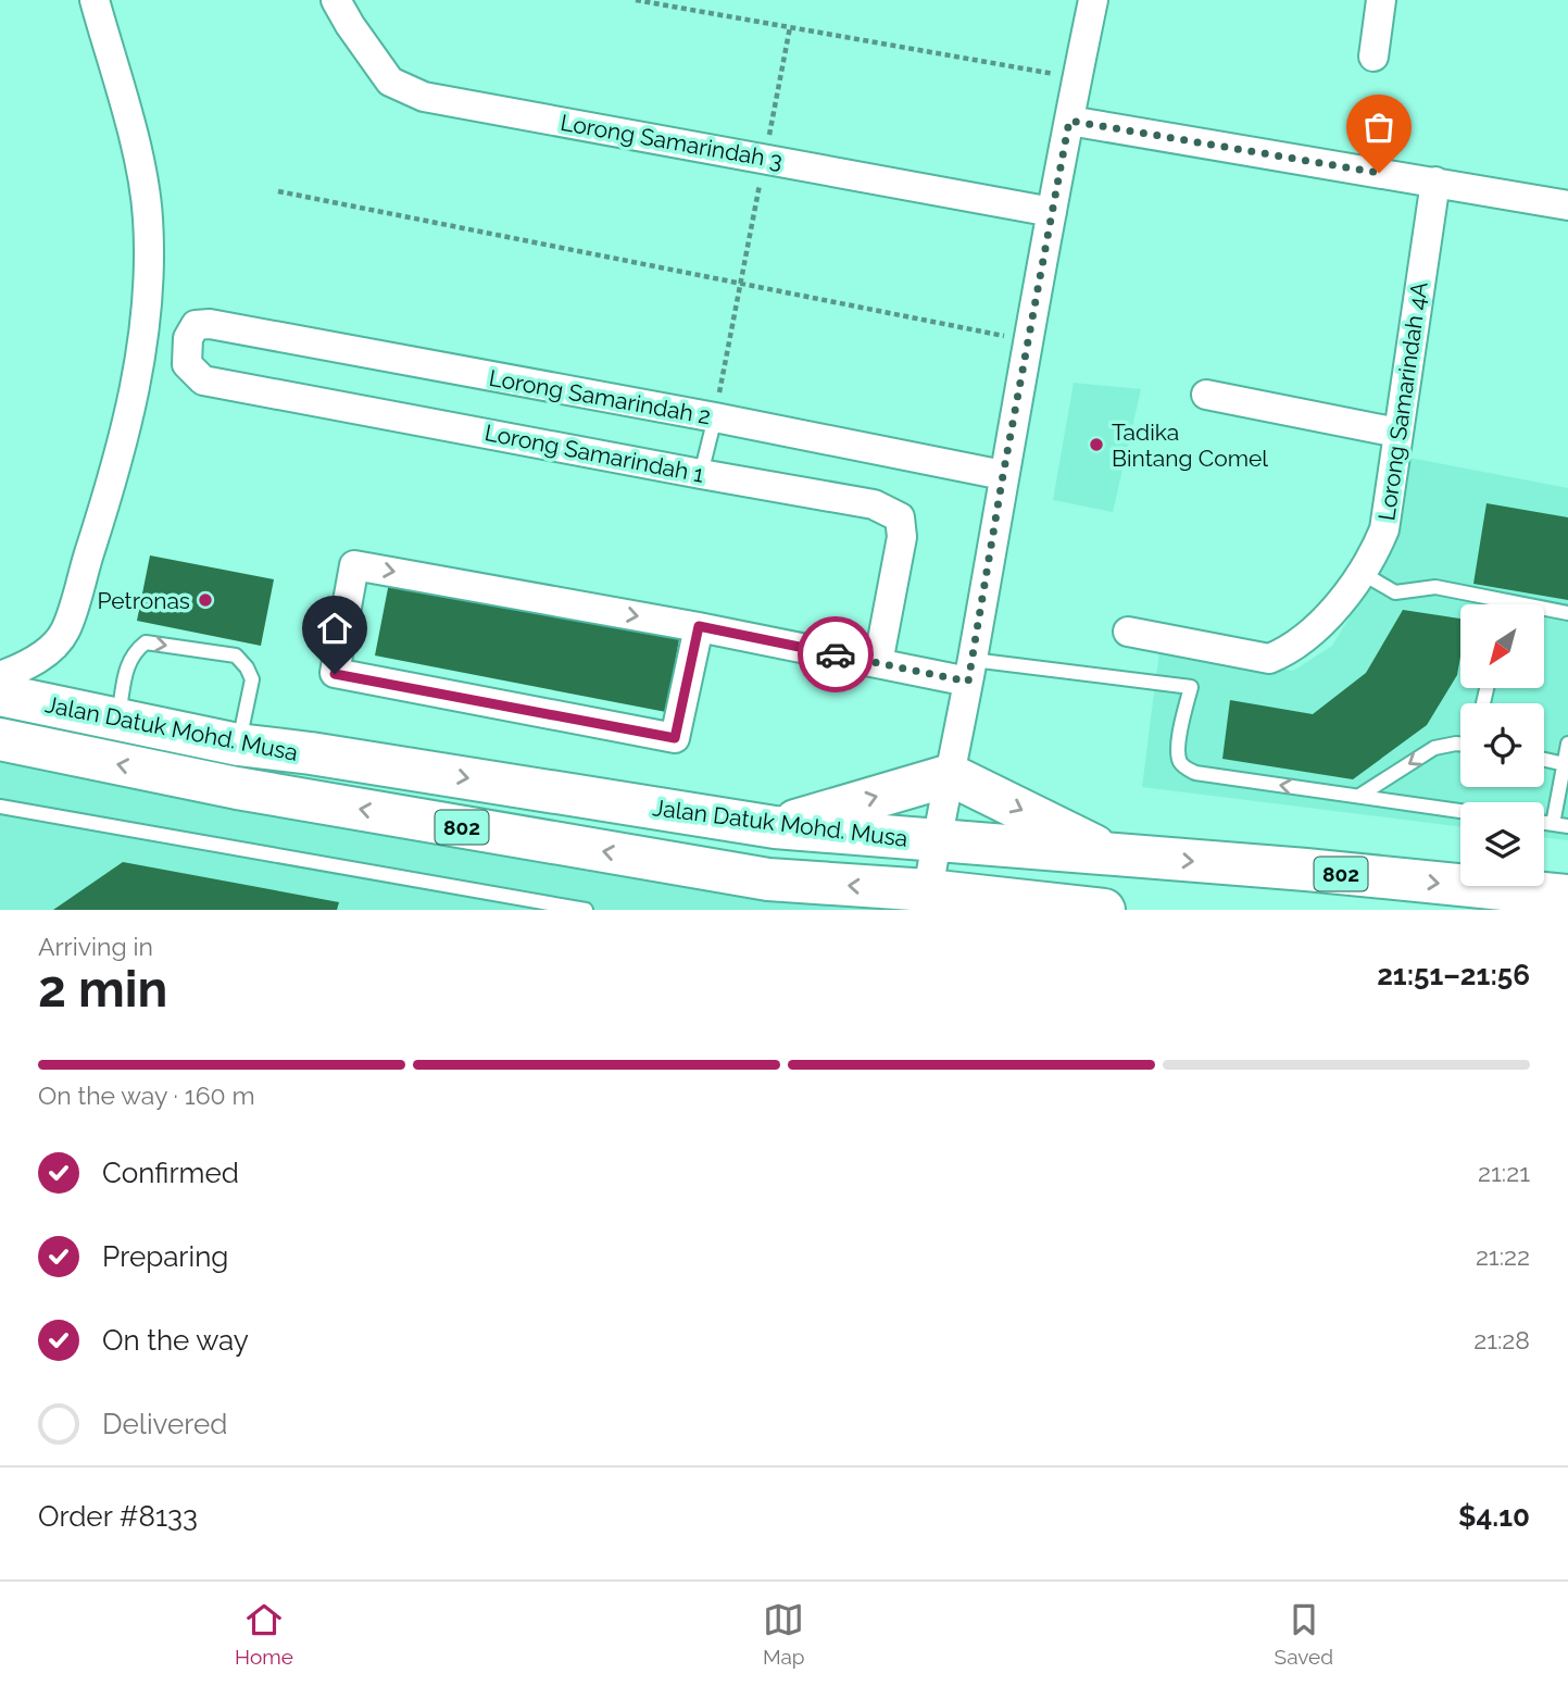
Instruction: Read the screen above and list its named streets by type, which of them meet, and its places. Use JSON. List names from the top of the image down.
{
  "streets": {
    "highway": ["Jalan Datuk Mohd. Musa", "802"],
    "street": [
      "Lorong Samarindah 3",
      "Lorong Samarindah 2",
      "Lorong Samarindah 4A",
      "Lorong Samarindah 1"
    ]
  },
  "crossings": [
    ["Lorong Samarindah 2", "Lorong Samarindah 1"]
  ],
  "places": ["Tadika Bintang Comel", "Petronas"],
  "north": "bottom left",
  "page": {
    "heading": ["2 min", "Arriving in", "21:51–21:56"],
    "panel": ["Order #8133", "$4.10"],
    "bar": "On the way · 160 m",
    "list": [
      ["Confirmed", "21:21"],
      ["Preparing", "21:22"],
      ["On the way", "21:28"],
      "Delivered"
    ],
    "tabs": ["Home", "Map", "Saved"]
  }
}
